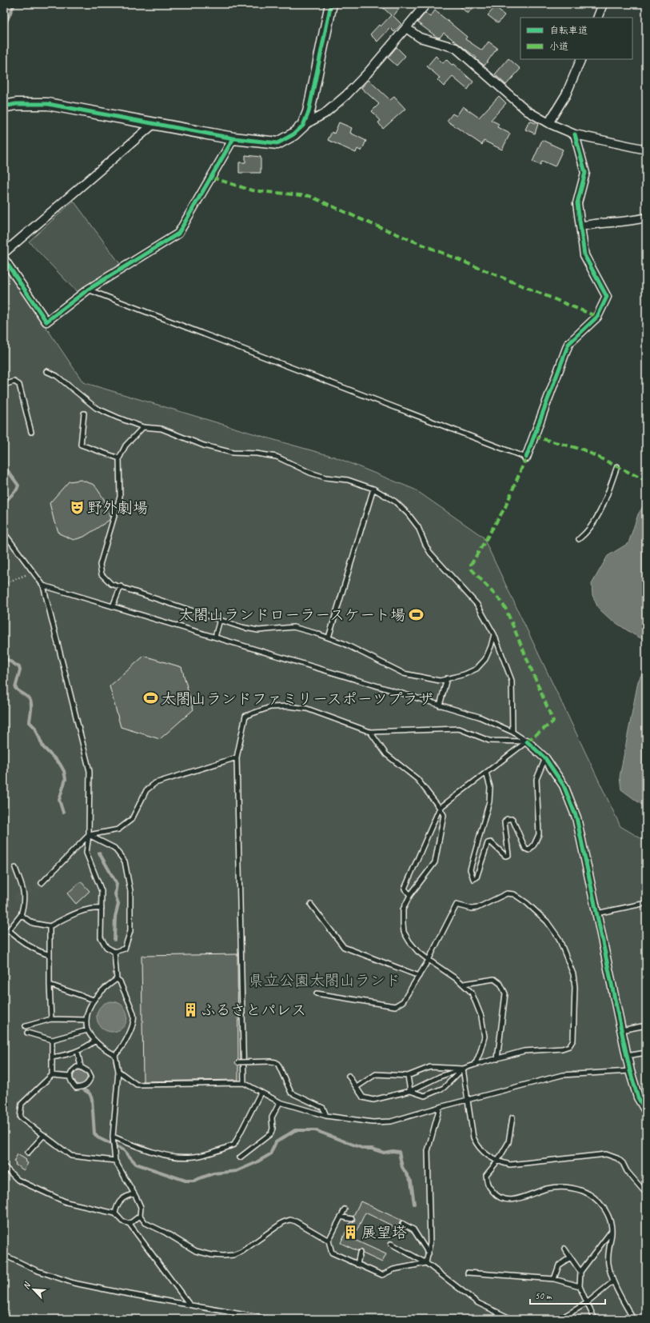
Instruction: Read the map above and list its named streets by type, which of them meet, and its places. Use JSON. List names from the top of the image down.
{
  "parks": ["県立公園太閤山ランド"],
  "places": {
    "theatre": ["野外劇場"],
    "sports": ["太閤山ランドローラースケート場", "太閤山ランドファミリースポーツプラザ"],
    "building": ["ふるさとパレス", "展望塔"]
  },
  "legend": ["自転車道", "小道"],
  "scale_bar": "50 m",
  "north": "top left"
}
